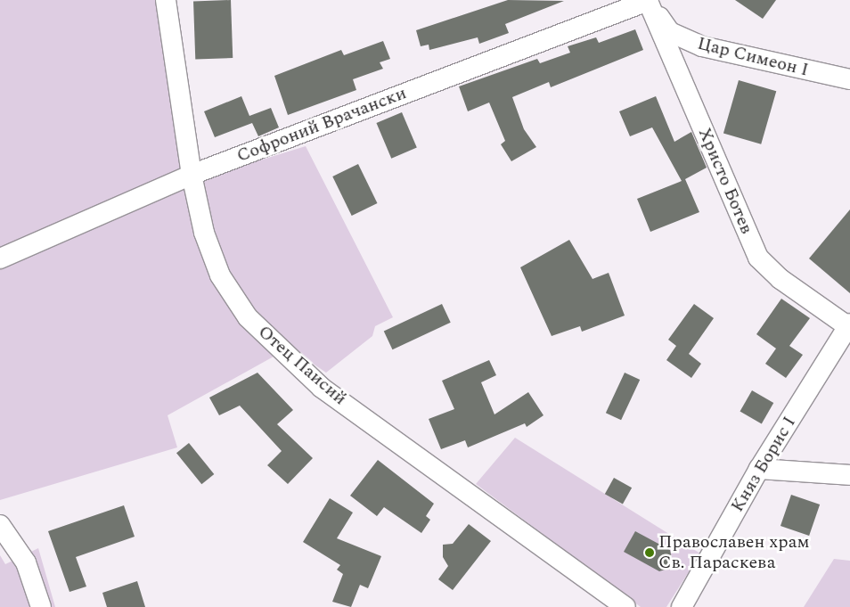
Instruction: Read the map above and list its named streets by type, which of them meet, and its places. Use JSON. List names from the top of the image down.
{
  "streets": {
    "street": [
      "Цар Симеон I",
      "Софроний Врачански",
      "Христо Ботев",
      "Отец Паисий",
      "Княз Борис I"
    ]
  },
  "crossings": [
    ["Цар Симеон I", "Софроний Врачански"],
    ["Цар Симеон I", "Христо Ботев"],
    ["Софроний Врачански", "Христо Ботев"],
    ["Софроний Врачански", "Отец Паисий"],
    ["Христо Ботев", "Княз Борис I"]
  ],
  "places": ["Православен храм Св. Параскева"]
}
